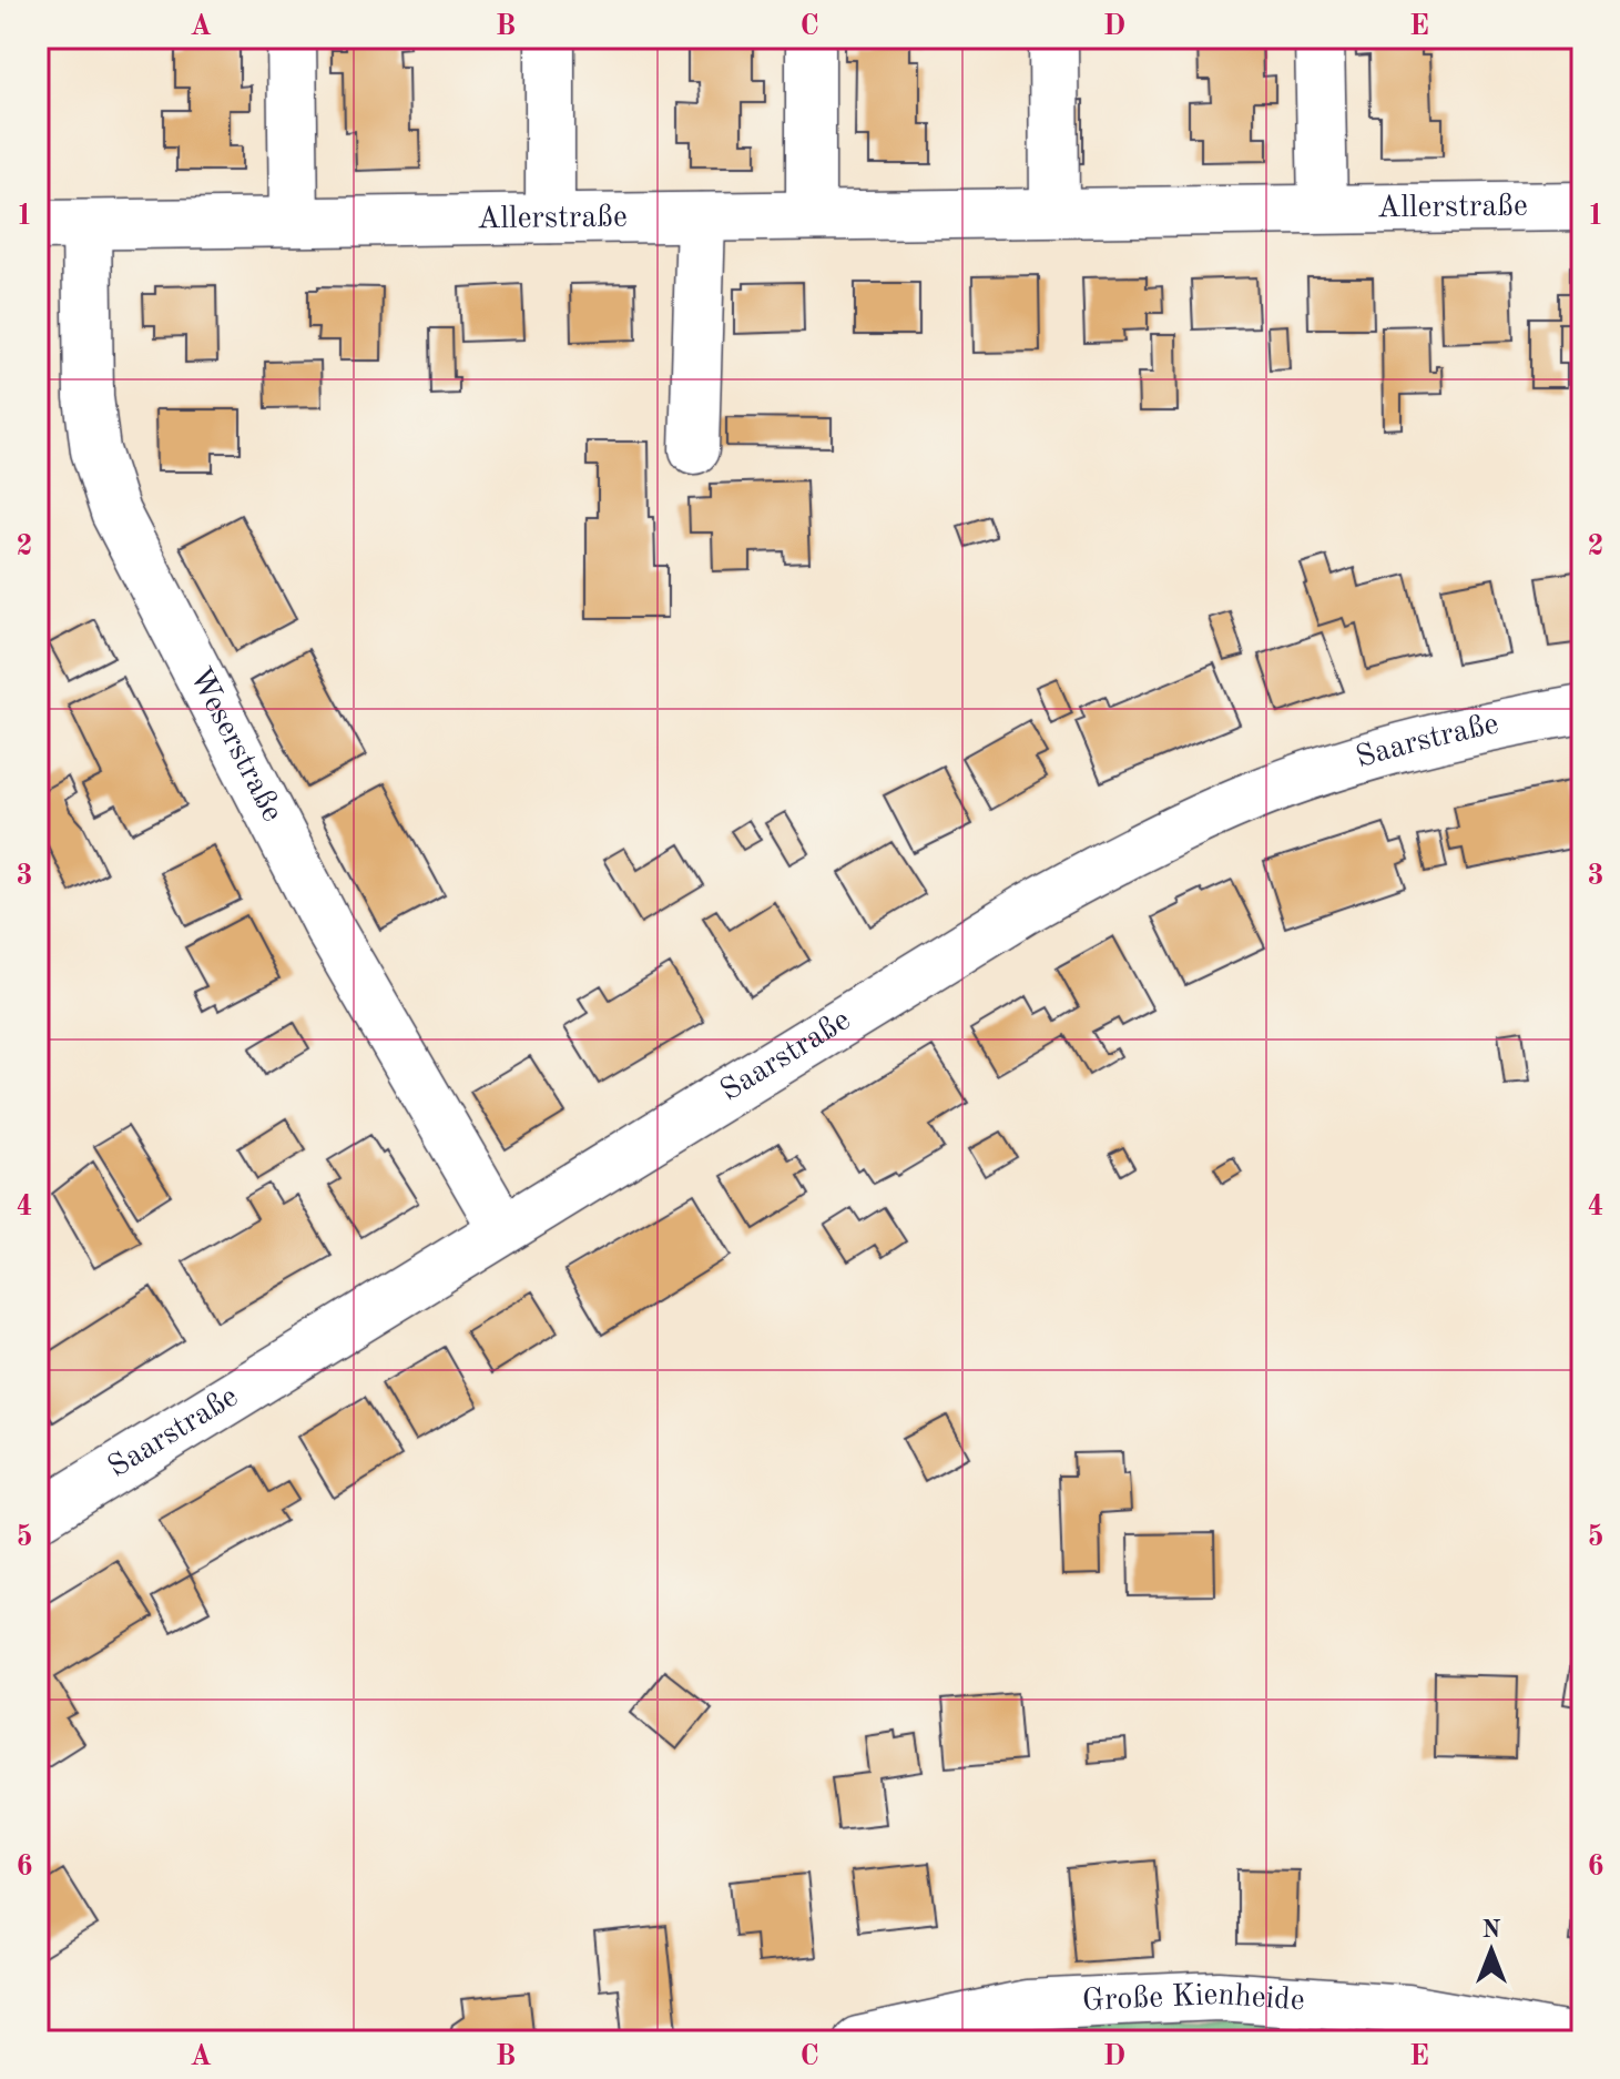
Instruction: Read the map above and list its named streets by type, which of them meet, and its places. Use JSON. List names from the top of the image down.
{
  "streets": {
    "street": [
      "Allerstraße",
      "Saarstraße",
      "Weserstraße",
      "Große Kienheide"
    ]
  },
  "crossings": [
    ["Allerstraße", "Weserstraße"],
    ["Saarstraße", "Weserstraße"]
  ],
  "north": "top",
  "grid": {
    "columns": [
      "A",
      "B",
      "C",
      "D",
      "E"
    ],
    "rows": [
      "1",
      "2",
      "3",
      "4",
      "5",
      "6"
    ]
  }
}
